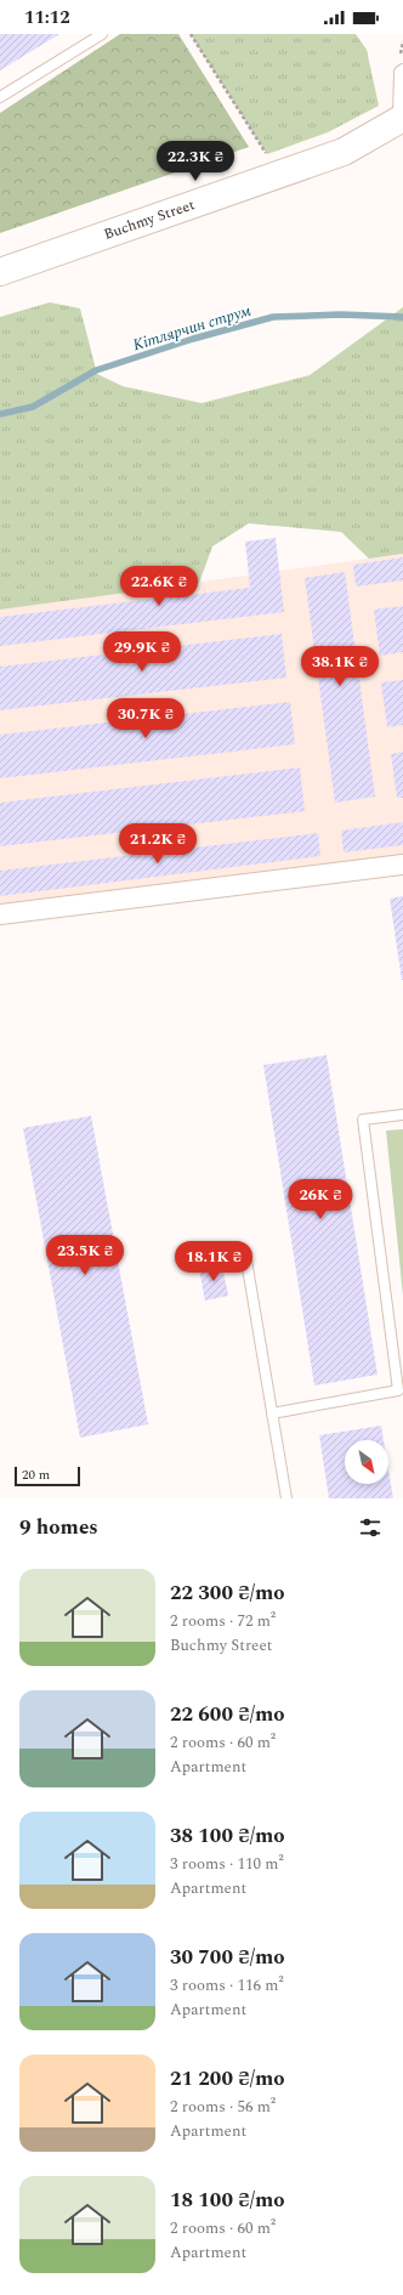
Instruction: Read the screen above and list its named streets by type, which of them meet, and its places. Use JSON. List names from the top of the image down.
{
  "streets": {
    "street": ["Buchmy Street"]
  },
  "water": ["Кітлярчин струм"],
  "scale_bar": "20 m",
  "north": "bottom right",
  "page": {
    "status": "11:12",
    "price": [
      "22.3K ₴",
      "22.6K ₴",
      "29.9K ₴",
      "38.1K ₴",
      "30.7K ₴",
      "21.2K ₴",
      "26K ₴",
      "23.5K ₴",
      "18.1K ₴"
    ],
    "scale": "20 m",
    "heading": "9 homes",
    "list": [
      {
        "name": "22 300 ₴/mo",
        "note": "2 rooms · 72 m² · Buchmy Street"
      },
      {
        "name": "22 600 ₴/mo",
        "note": "2 rooms · 60 m² · Apartment"
      },
      {
        "name": "38 100 ₴/mo",
        "note": "3 rooms · 110 m² · Apartment"
      },
      {
        "name": "30 700 ₴/mo",
        "note": "3 rooms · 116 m² · Apartment"
      },
      {
        "name": "21 200 ₴/mo",
        "note": "2 rooms · 56 m² · Apartment"
      },
      {
        "name": "18 100 ₴/mo",
        "note": "2 rooms · 60 m² · Apartment"
      }
    ]
  }
}
